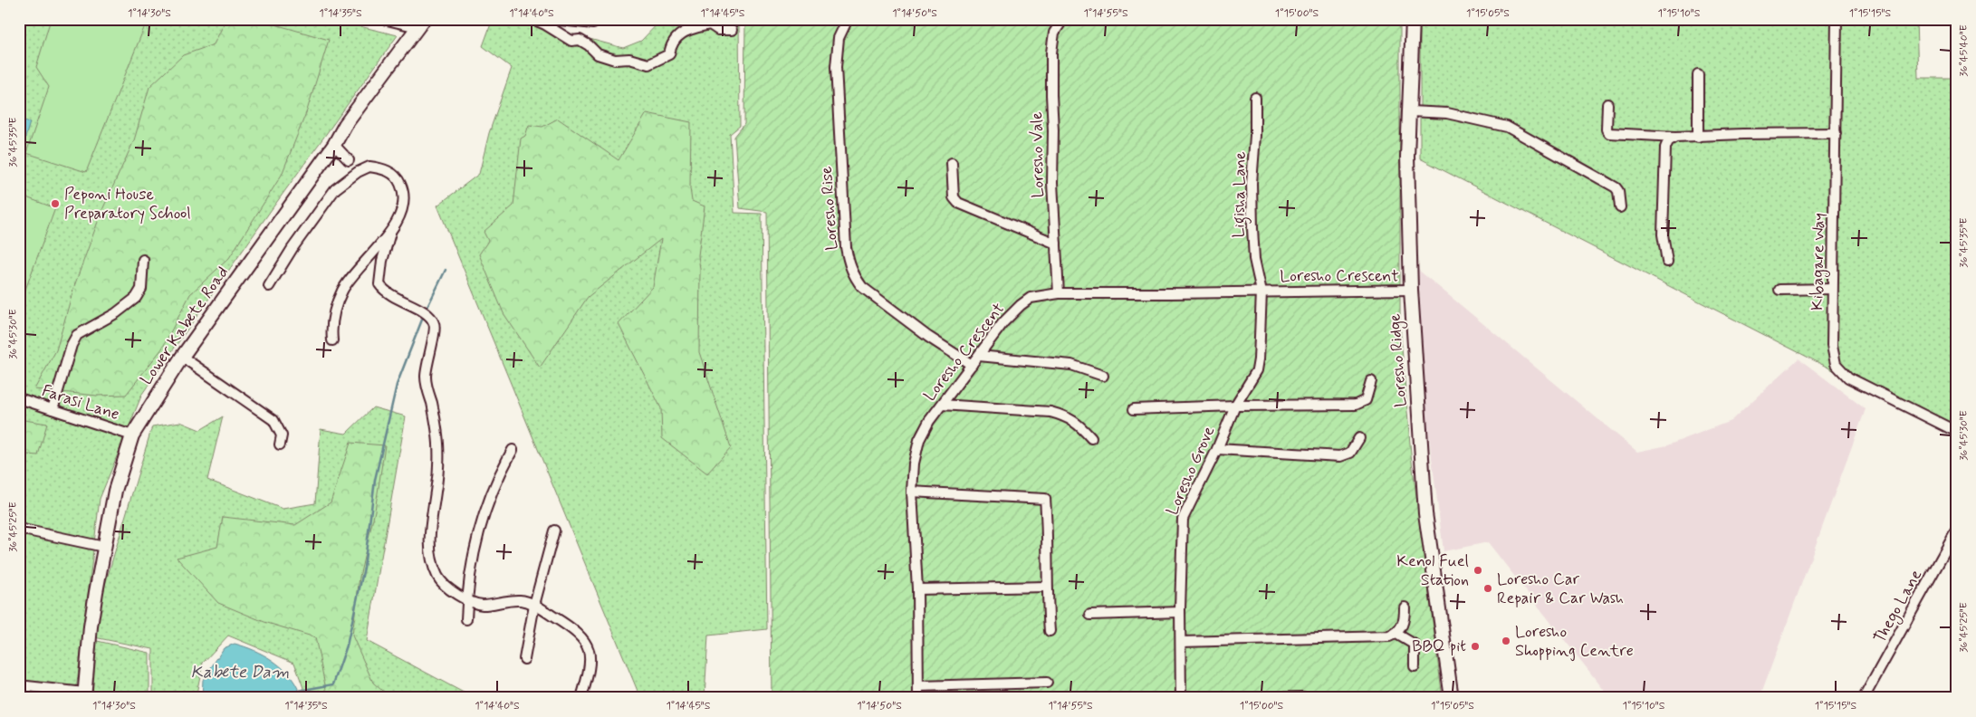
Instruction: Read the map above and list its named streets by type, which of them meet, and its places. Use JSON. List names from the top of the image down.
{
  "streets": {
    "main road": ["Lower Kabete Road", "Loresho Ridge"],
    "street": [
      "Loresho Vale",
      "Ligisha Lane",
      "Loresho Rise",
      "Kibagare Way",
      "Loresho Crescent",
      "Farasi Lane",
      "Loresho Grove",
      "Thego Lane"
    ]
  },
  "crossings": [
    ["Loresho Vale", "Loresho Crescent"],
    ["Ligisha Lane", "Loresho Crescent"],
    ["Ligisha Lane", "Loresho Grove"],
    ["Loresho Rise", "Loresho Crescent"],
    ["Loresho Crescent", "Loresho Ridge"],
    ["Loresho Crescent", "Loresho Grove"],
    ["Lower Kabete Road", "Farasi Lane"]
  ],
  "water": ["Kabete Dam"],
  "places": [
    "Peponi House Preparatory School",
    "Kenol Fuel Station",
    "Loresho Car Repair & Car Wash",
    "Loresho Shopping Centre",
    "BBQ pit"
  ],
  "coordinates": [
    "1°14'30\"S",
    "1°14'35\"S",
    "1°14'40\"S",
    "1°14'45\"S",
    "1°14'50\"S",
    "1°14'55\"S",
    "1°15'00\"S",
    "1°15'05\"S",
    "1°15'10\"S",
    "1°15'15\"S",
    "36°45'40\"E",
    "36°45'35\"E",
    "36°45'30\"E",
    "36°45'25\"E"
  ]
}
